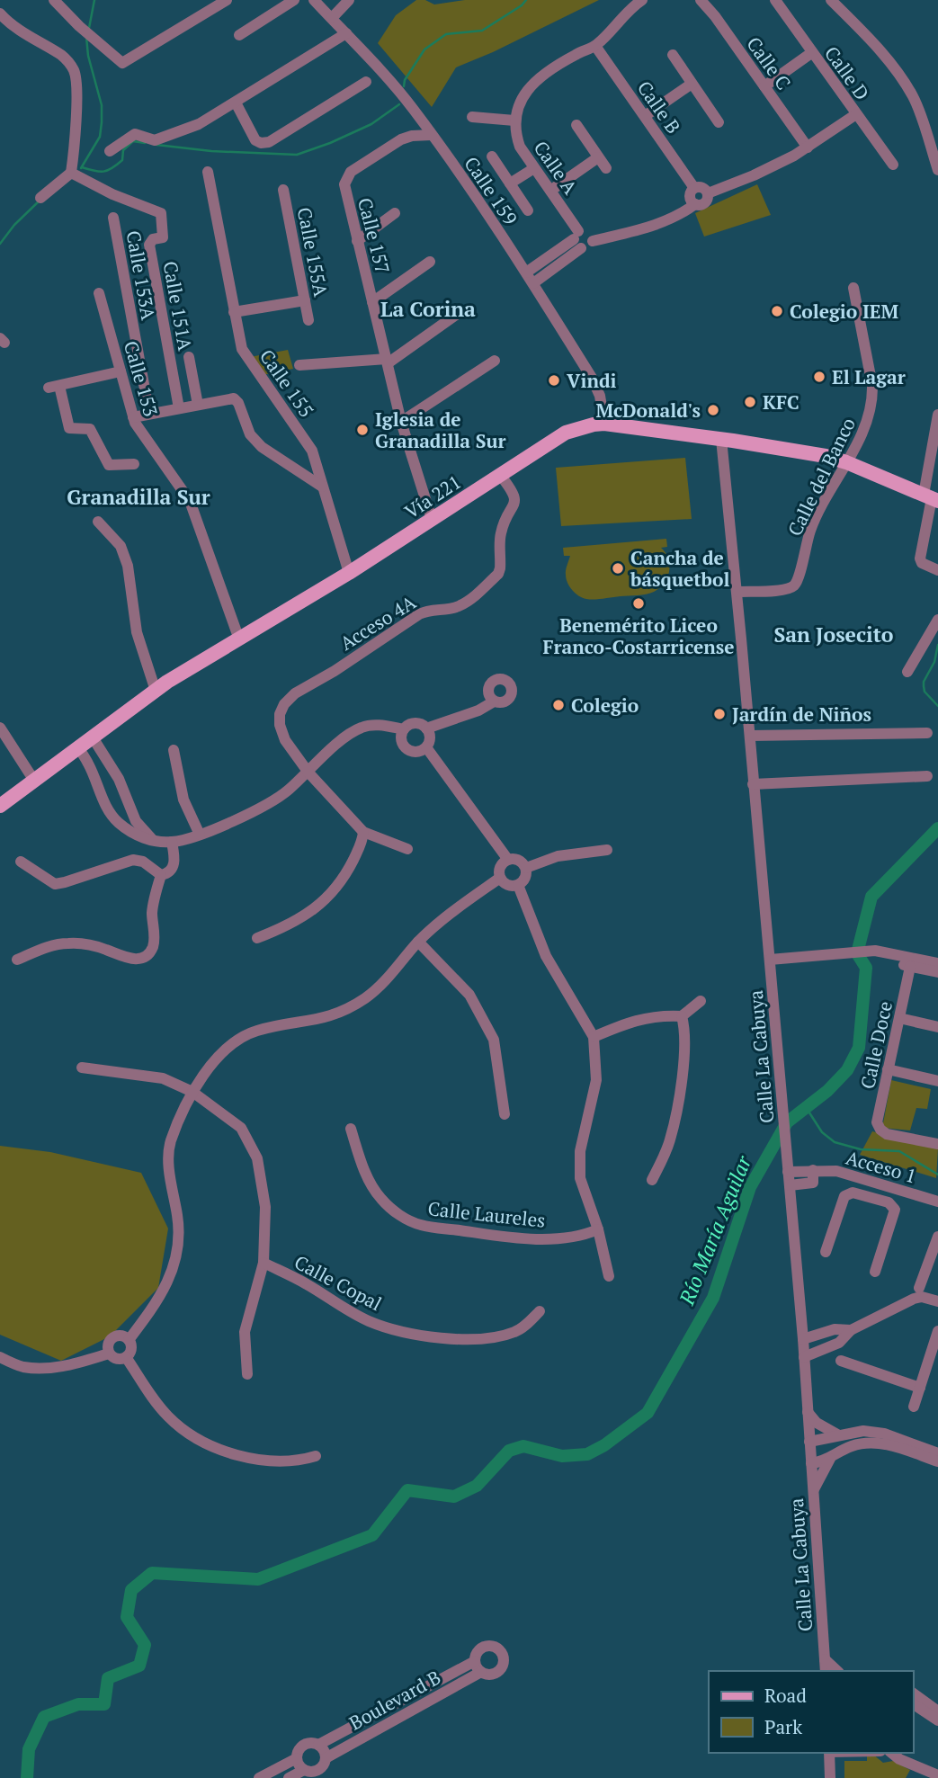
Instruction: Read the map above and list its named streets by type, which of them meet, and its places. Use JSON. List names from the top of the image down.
{
  "streets": {
    "main road": ["Vía 221"],
    "street": [
      "Calle C",
      "Calle D",
      "Calle B",
      "Calle A",
      "Calle 159",
      "Calle 157",
      "Calle 155A",
      "Calle 153A",
      "Calle 151A",
      "Calle 153",
      "Calle 155",
      "Calle del Banco",
      "Acceso 4A",
      "Calle Doce",
      "Calle La Cabuya",
      "Acceso 1",
      "Calle Laureles",
      "Calle Copal",
      "Boulevard B"
    ]
  },
  "crossings": [
    ["Calle 159", "Calle 157"],
    ["Calle 159", "Vía 221"],
    ["Calle 157", "Vía 221"],
    ["Calle 153", "Vía 221"],
    ["Calle 155", "Vía 221"],
    ["Calle del Banco", "Vía 221"],
    ["Calle del Banco", "Calle La Cabuya"],
    ["Vía 221", "Acceso 4A"],
    ["Vía 221", "Calle La Cabuya"],
    ["Calle La Cabuya", "Acceso 1"]
  ],
  "districts": ["La Corina", "Granadilla Sur", "San Josecito"],
  "water": ["Río María Aguilar"],
  "places": [
    "Colegio IEM",
    "El Lagar",
    "Vindi",
    "KFC",
    "McDonald's",
    "Iglesia de Granadilla Sur",
    "Cancha de básquetbol",
    "Benemérito Liceo Franco-Costarricense",
    "Colegio",
    "Jardín de Niños"
  ],
  "legend": ["Road", "Park"]
}
